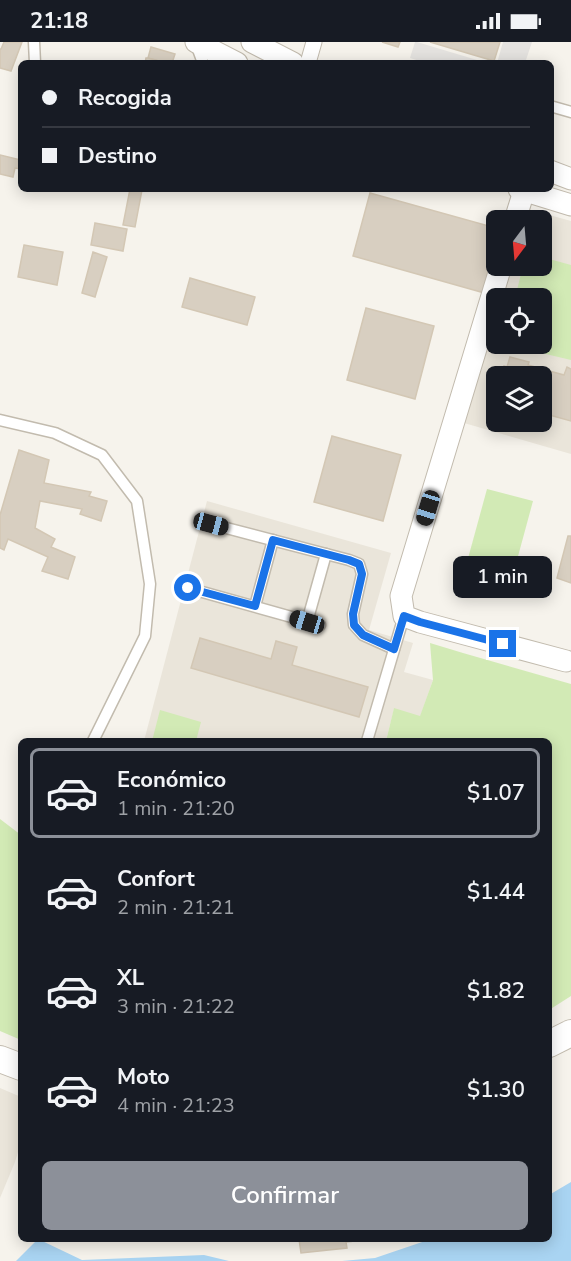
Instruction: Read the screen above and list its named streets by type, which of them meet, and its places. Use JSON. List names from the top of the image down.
{
  "north": "bottom",
  "page": {
    "status": "21:18",
    "banner": ["Recogida", "Destino"],
    "bubble": "1 min",
    "list": [
      {
        "name": "Económico",
        "note": "1 min · 21:20",
        "value": "$1.07"
      },
      {
        "name": "Confort",
        "note": "2 min · 21:21",
        "value": "$1.44"
      },
      {
        "name": "XL",
        "note": "3 min · 21:22",
        "value": "$1.82"
      },
      {
        "name": "Moto",
        "note": "4 min · 21:23",
        "value": "$1.30"
      }
    ],
    "buttons": "Confirmar"
  }
}
